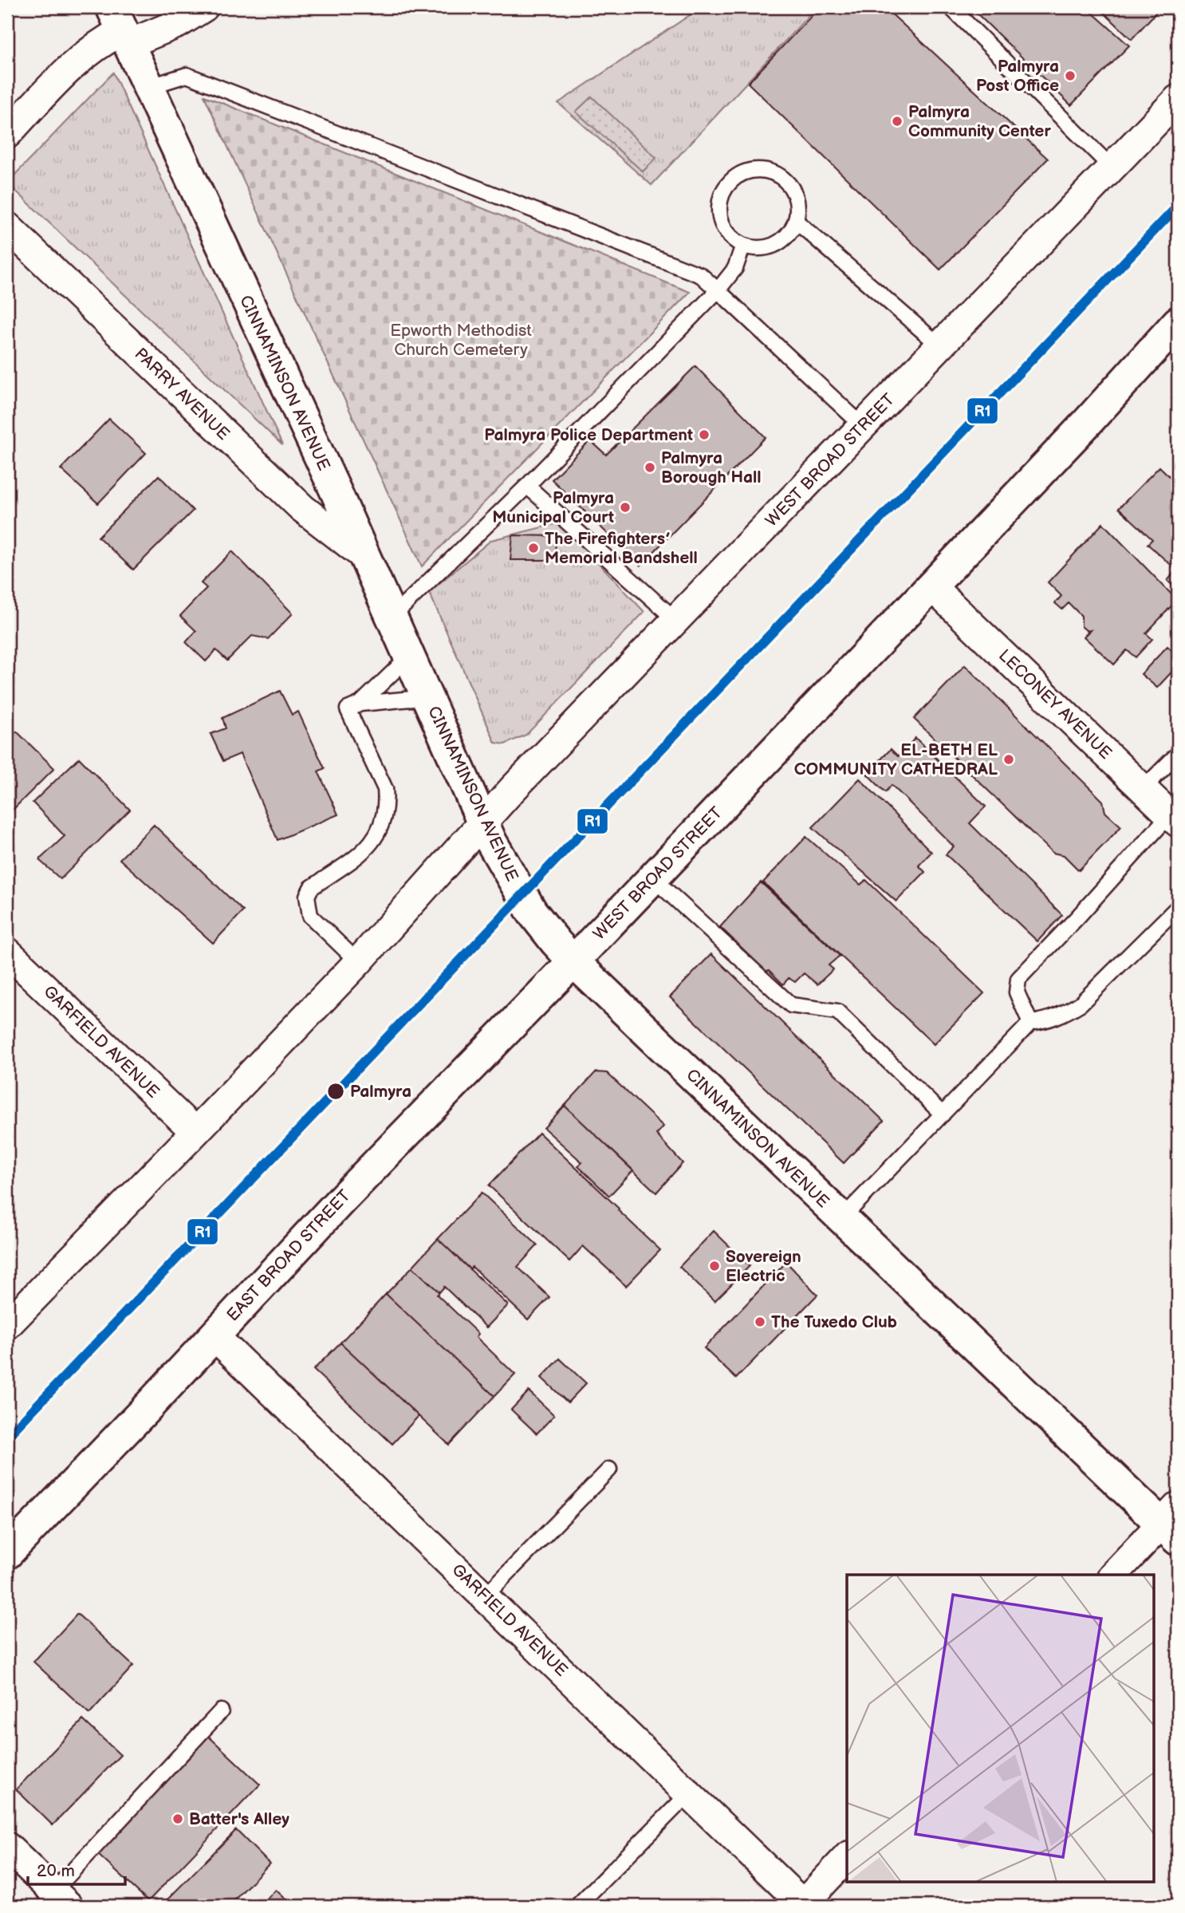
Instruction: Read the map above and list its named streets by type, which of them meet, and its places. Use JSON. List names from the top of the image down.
{
  "streets": {
    "main road": ["CINNAMINSON AVENUE", "WEST BROAD STREET", "EAST BROAD STREET"],
    "street": ["PARRY AVENUE", "LECONEY AVENUE", "GARFIELD AVENUE"]
  },
  "crossings": [
    ["CINNAMINSON AVENUE", "PARRY AVENUE"],
    ["CINNAMINSON AVENUE", "WEST BROAD STREET"],
    ["CINNAMINSON AVENUE", "EAST BROAD STREET"],
    ["WEST BROAD STREET", "LECONEY AVENUE"],
    ["WEST BROAD STREET", "EAST BROAD STREET"],
    ["GARFIELD AVENUE", "EAST BROAD STREET"]
  ],
  "parks": ["Epworth Methodist Church Cemetery"],
  "places": [
    "Palmyra Post Office",
    "Palmyra Community Center",
    "Palmyra Police Department",
    "Palmyra Borough Hall",
    "Palmyra Municipal Court",
    "The Firefighters’ Memorial Bandshell",
    "EL-BETH EL COMMUNITY CATHEDRAL",
    "Palmyra",
    "Sovereign Electric",
    "The Tuxedo Club",
    "Batter's Alley"
  ],
  "lines": ["transit line R1"],
  "scale_bar": "20 m"
}
